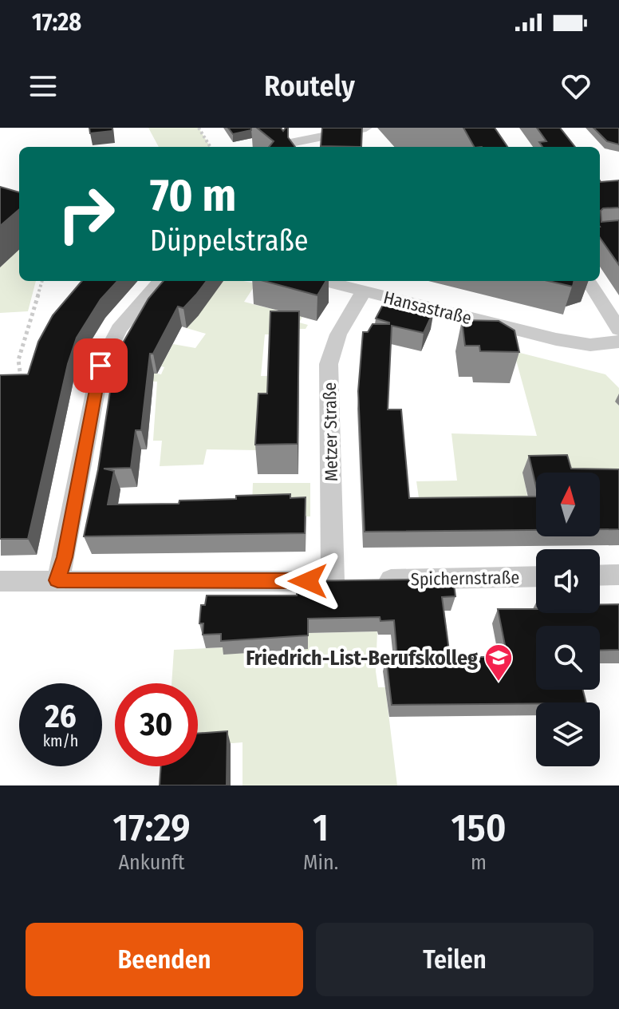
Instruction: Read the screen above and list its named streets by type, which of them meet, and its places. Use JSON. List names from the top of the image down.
{
  "streets": {
    "street": ["Hansastraße", "Metzer Straße", "Spichernstraße"]
  },
  "crossings": [
    ["Hansastraße", "Metzer Straße"],
    ["Metzer Straße", "Spichernstraße"]
  ],
  "places": {
    "school or university": ["Friedrich-List-Berufskolleg"]
  },
  "north": "top",
  "page": {
    "status": "17:28",
    "header": "Routely",
    "turn": ["70 m", "Düppelstraße"],
    "speed": "26 km/h",
    "limit": "30",
    "eta": [
      "17:29",
      "Ankunft",
      "1",
      "Min.",
      "150",
      "m"
    ],
    "buttons": ["Beenden", "Teilen"]
  }
}
